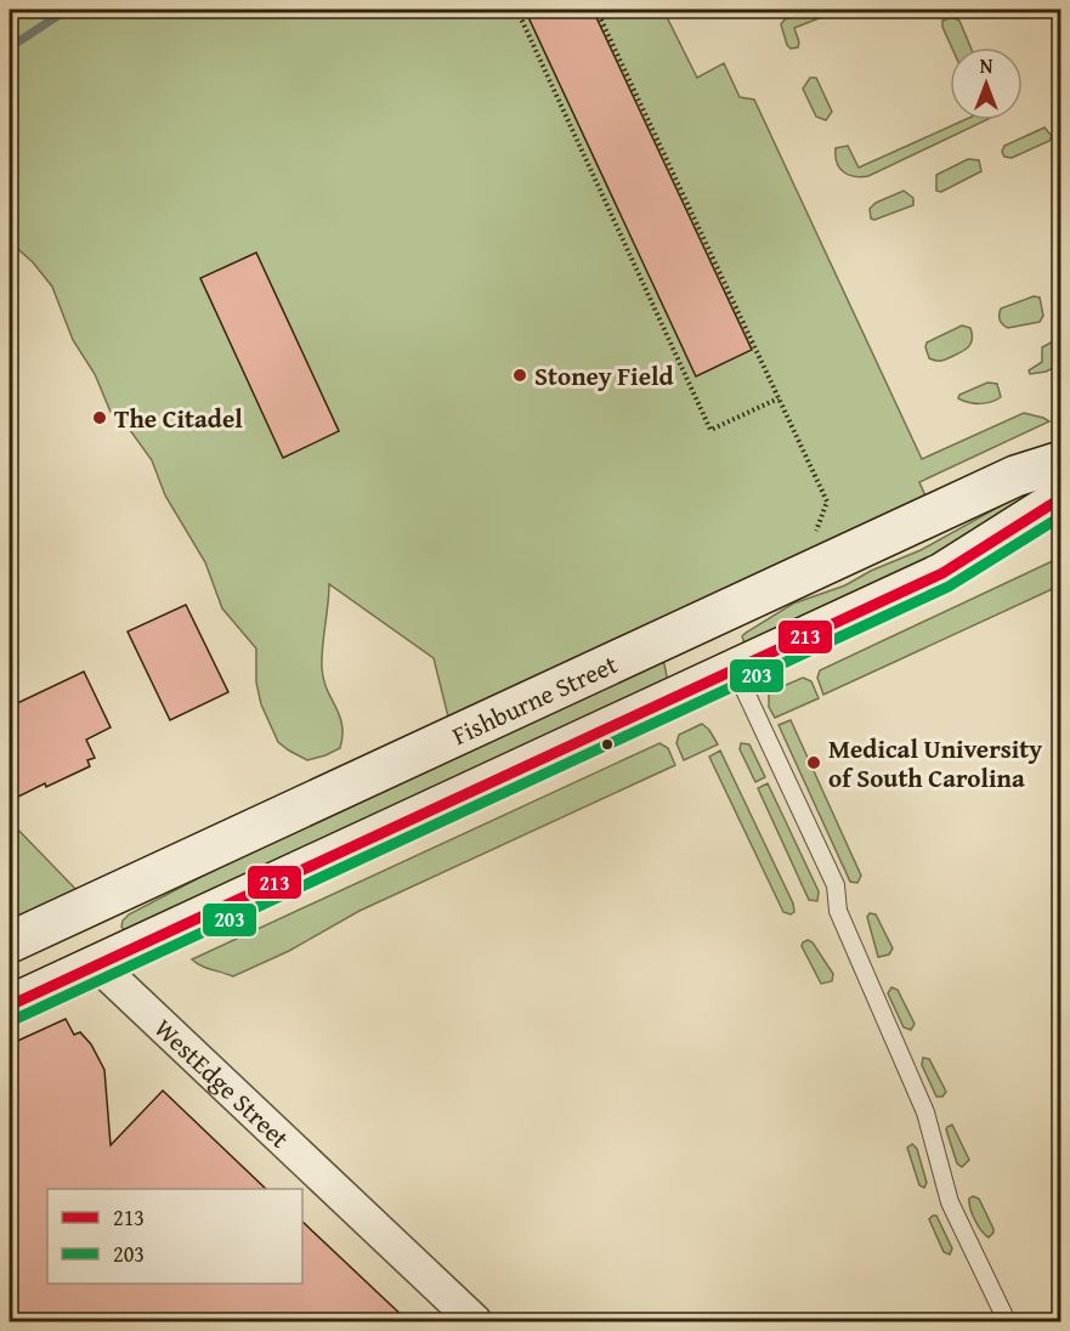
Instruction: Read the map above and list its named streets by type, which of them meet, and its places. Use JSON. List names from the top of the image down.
{
  "streets": {
    "main road": ["Fishburne Street"],
    "street": ["WestEdge Street"]
  },
  "places": ["Stoney Field", "The Citadel", "Medical University of South Carolina"],
  "lines": ["transit line 213", "transit line 203"],
  "legend": ["213", "203"],
  "north": "top"
}
